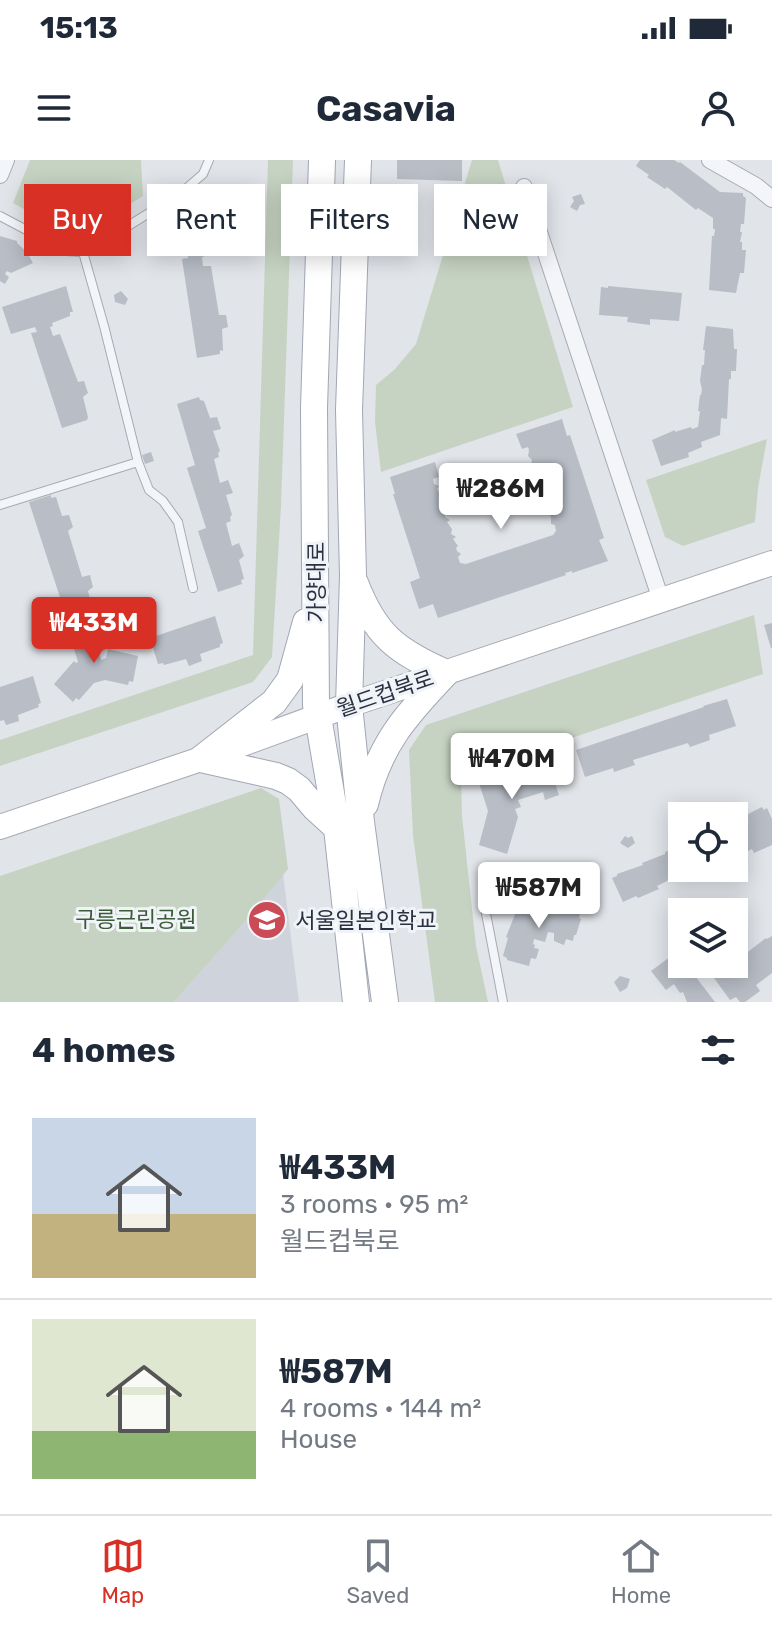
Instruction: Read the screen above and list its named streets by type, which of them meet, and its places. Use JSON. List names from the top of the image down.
{
  "streets": {
    "main road": ["가양대로", "월드컵북로"]
  },
  "crossings": [
    ["가양대로", "월드컵북로"]
  ],
  "parks": ["구릉근린공원"],
  "places": {
    "school or university": ["서울일본인학교"]
  },
  "page": {
    "status": "15:13",
    "header": "Casavia",
    "chip": [
      "Buy",
      "Rent",
      "Filters",
      "New"
    ],
    "price": [
      "₩286M",
      "₩433M",
      "₩470M",
      "₩587M"
    ],
    "heading": "4 homes",
    "list": [
      {
        "name": "₩433M",
        "note": "3 rooms · 95 m² · 월드컵북로"
      },
      {
        "name": "₩587M",
        "note": "4 rooms · 144 m² · House"
      }
    ],
    "tabs": ["Map", "Saved", "Home"]
  }
}
